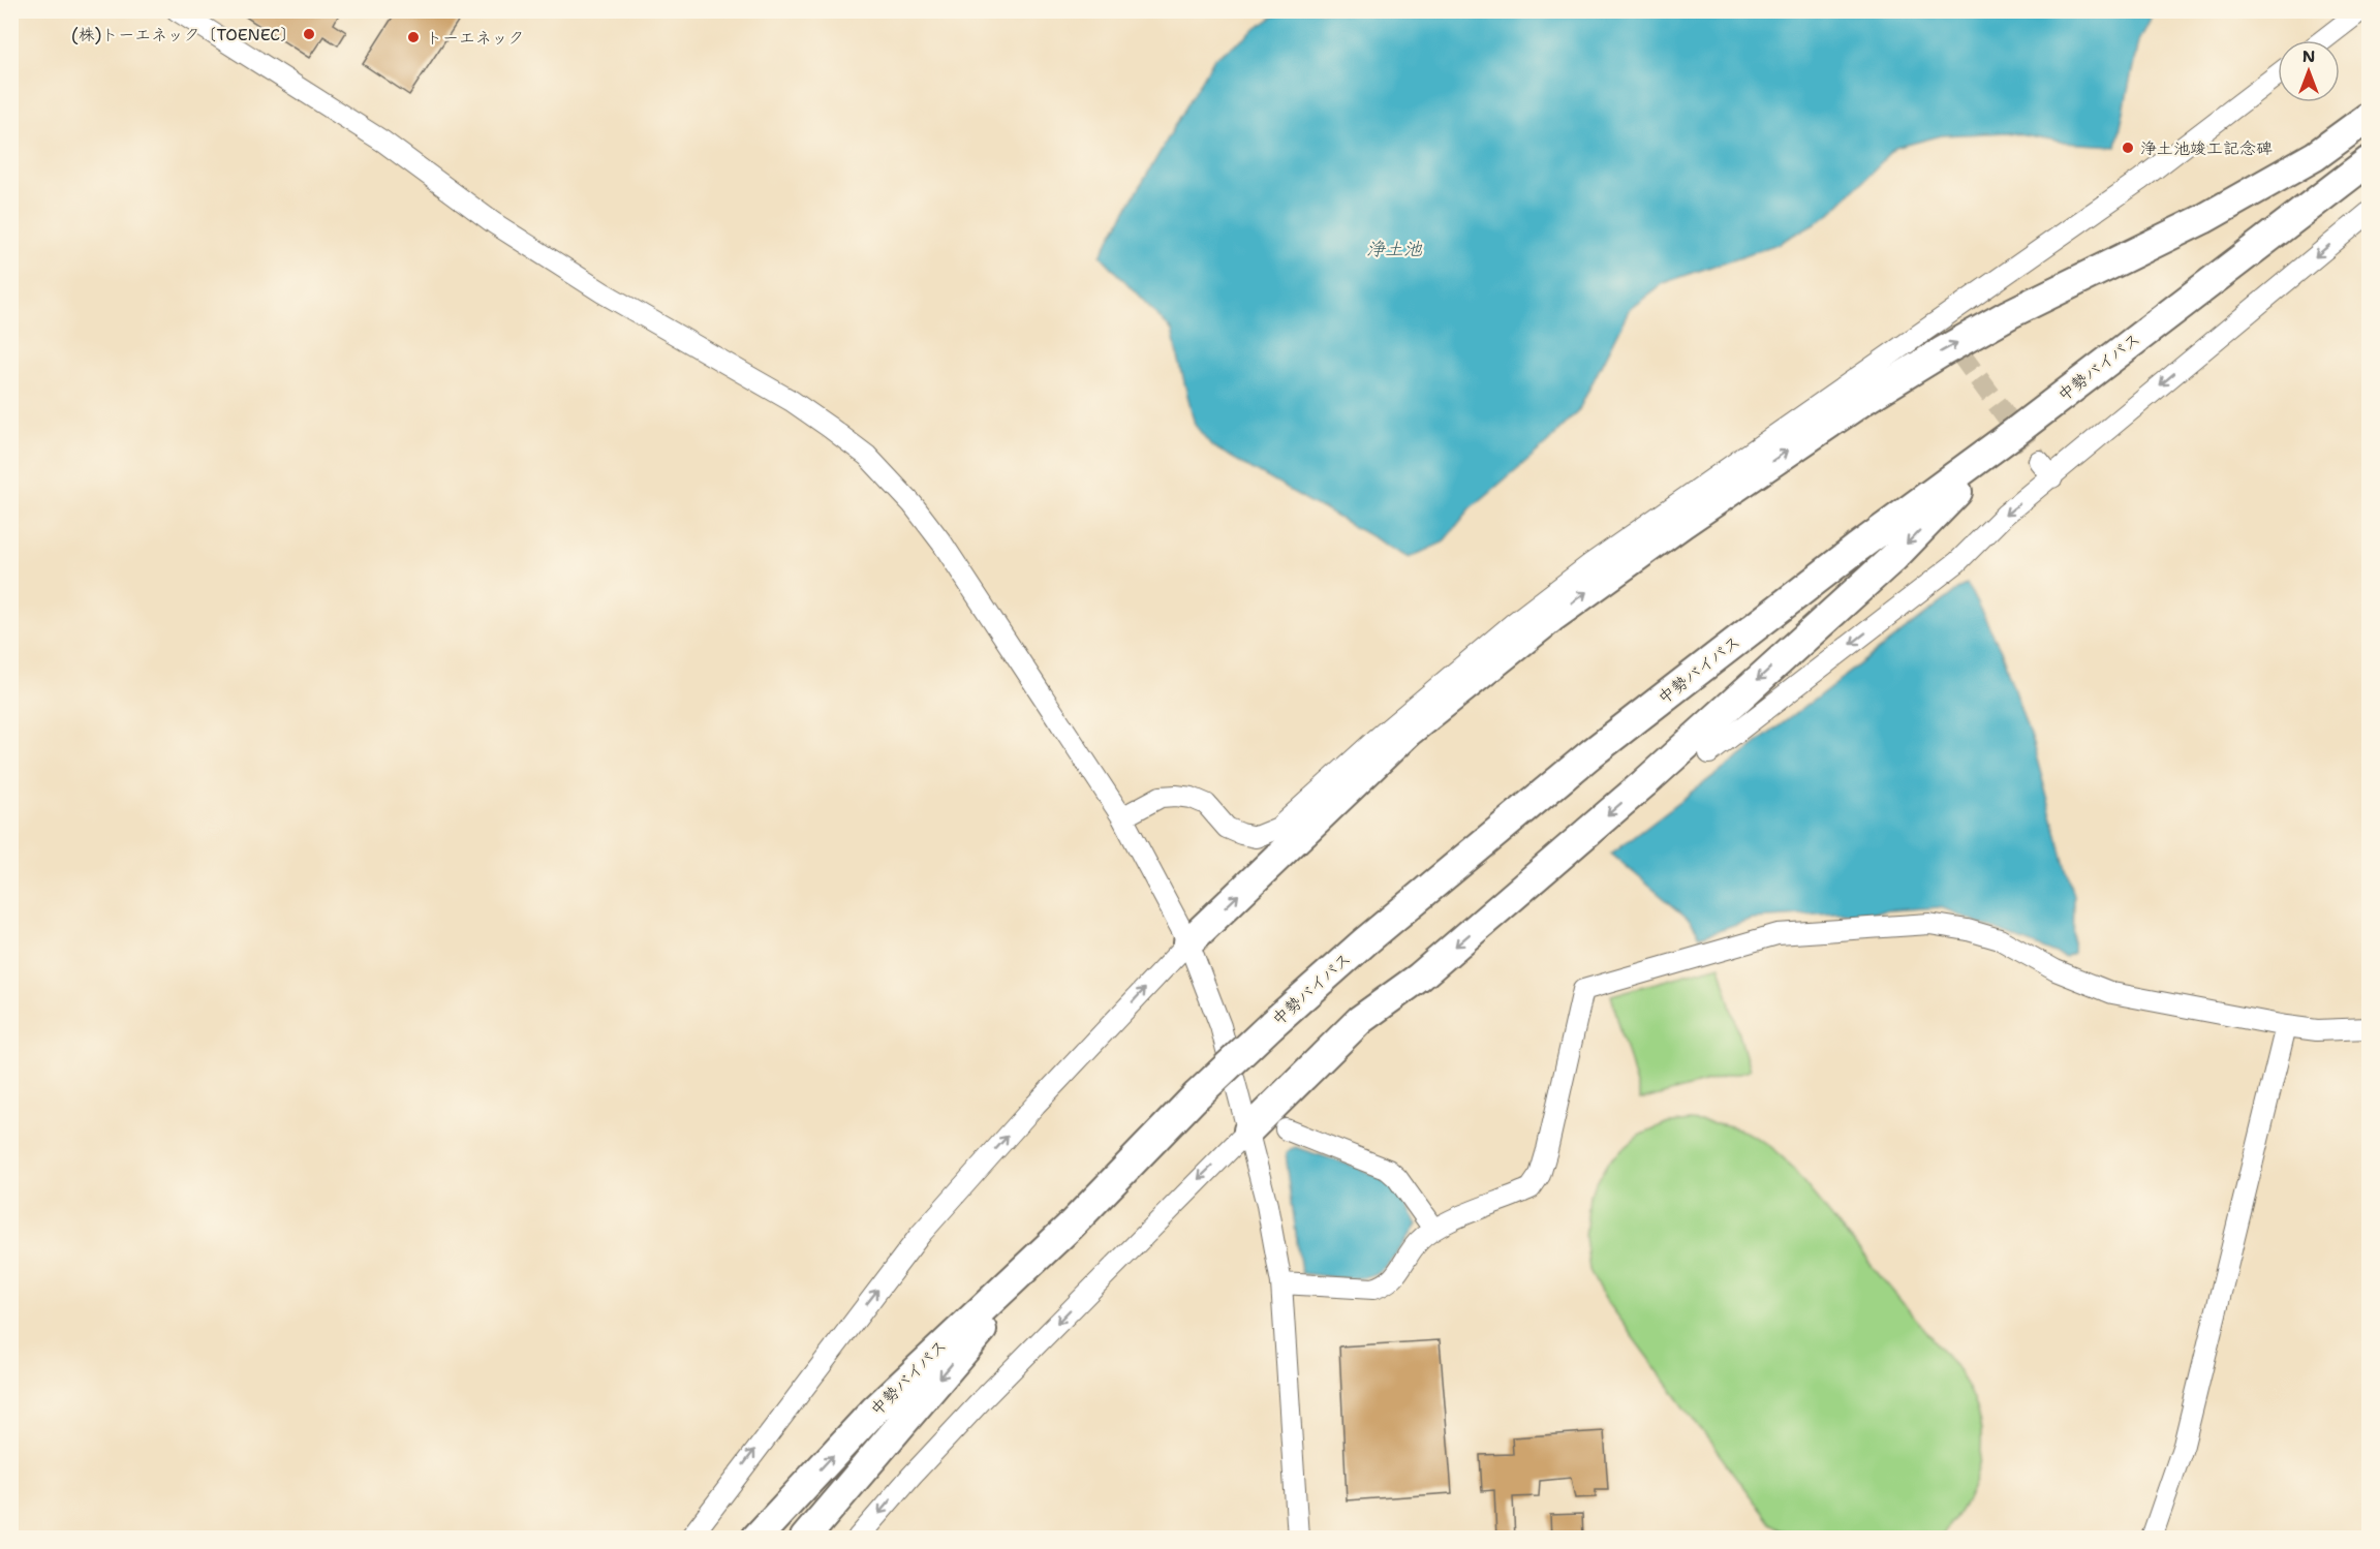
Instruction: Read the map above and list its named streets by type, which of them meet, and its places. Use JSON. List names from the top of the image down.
{
  "streets": {
    "highway": ["中勢バイパス"]
  },
  "water": ["浄土池"],
  "places": ["(株)トーエネック〔TOENEC〕", "トーエネック", "浄土池竣工記念碑"],
  "north": "top"
}
